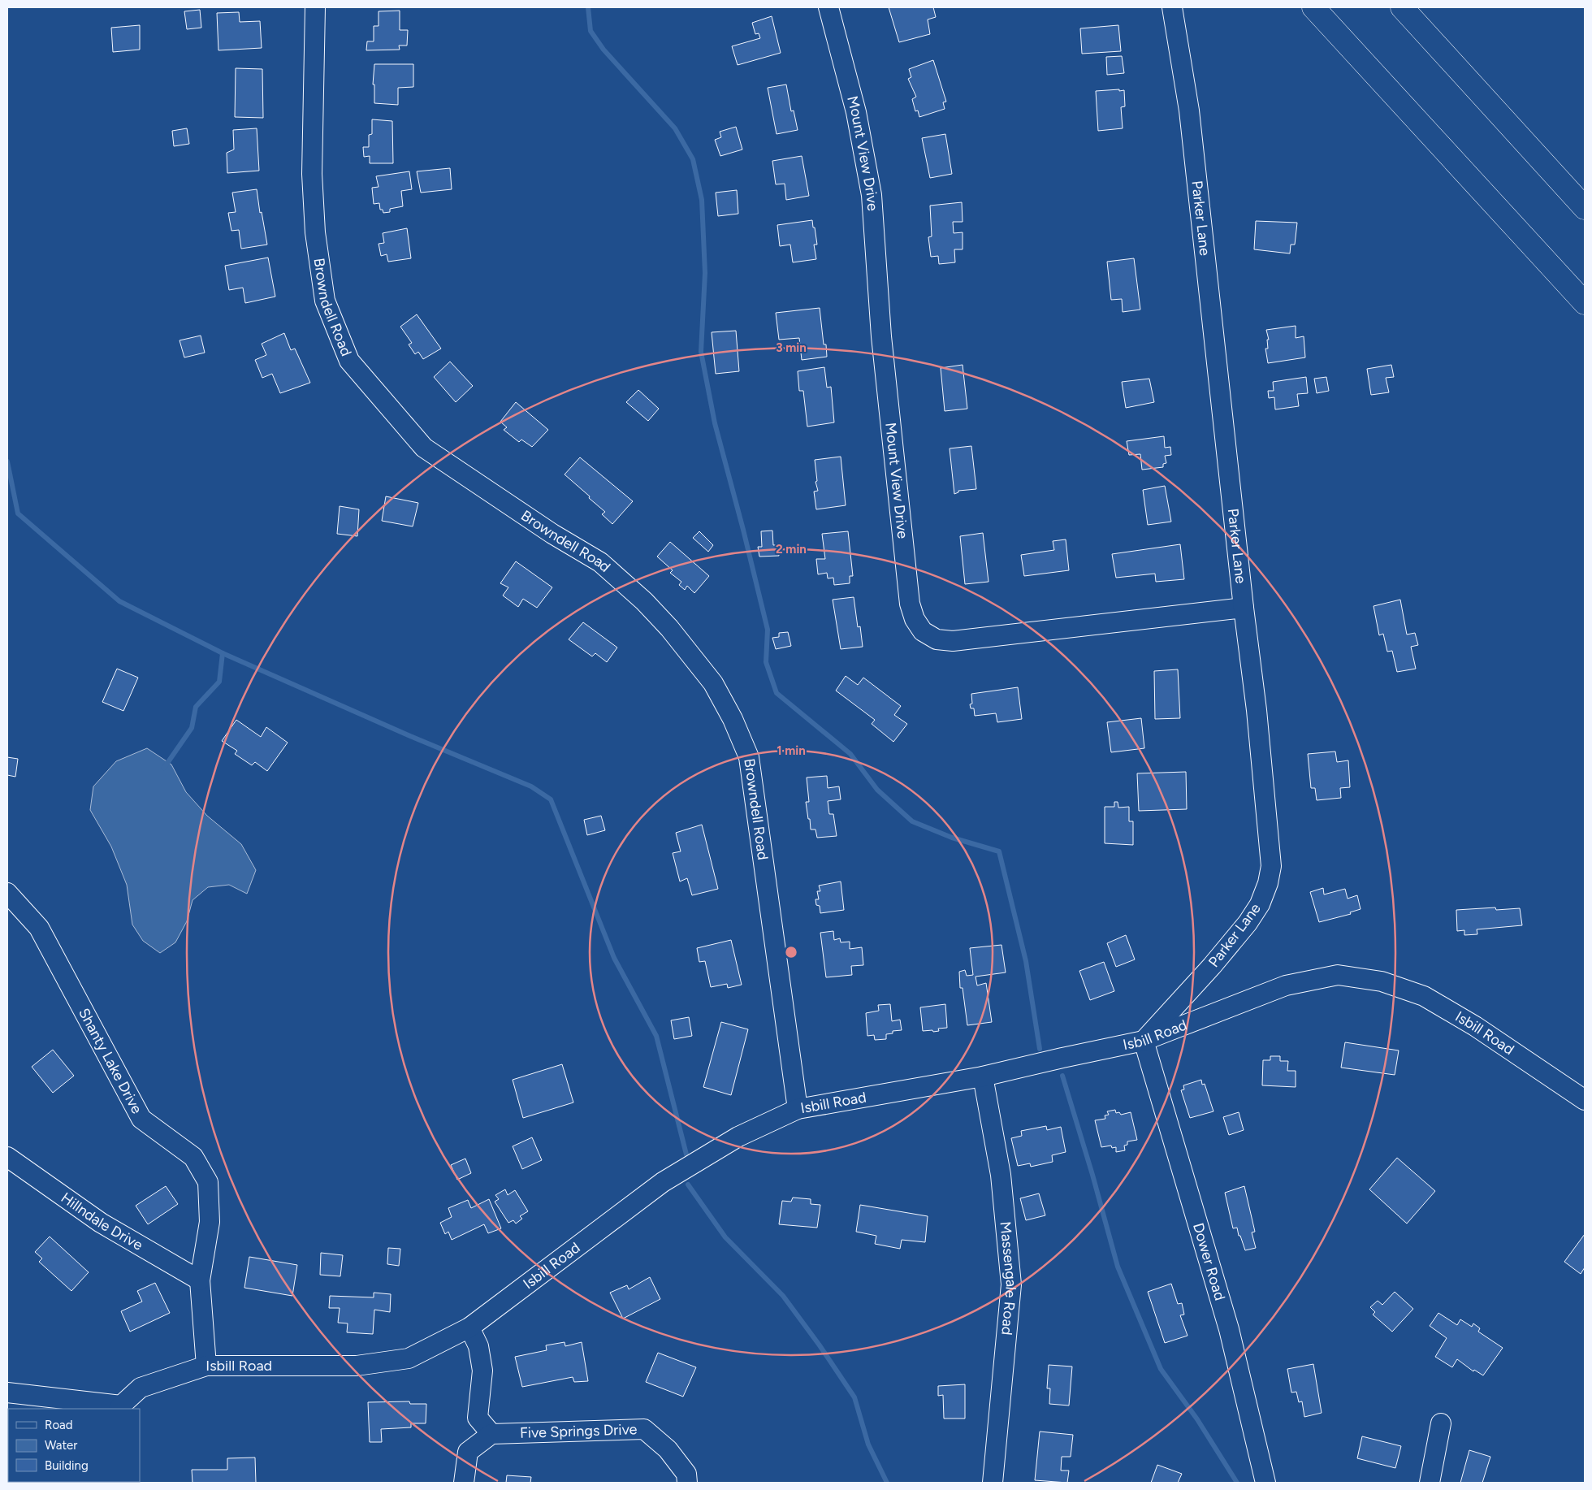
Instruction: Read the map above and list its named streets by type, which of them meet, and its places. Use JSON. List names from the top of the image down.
{
  "streets": {
    "street": [
      "Mount View Drive",
      "Parker Lane",
      "Browndell Road",
      "Isbill Road",
      "Shanty Lake Drive",
      "Hillndale Drive",
      "Dower Road",
      "Massengale Road",
      "Five Springs Drive"
    ]
  },
  "crossings": [
    ["Mount View Drive", "Parker Lane"],
    ["Parker Lane", "Isbill Road"],
    ["Parker Lane", "Dower Road"],
    ["Browndell Road", "Isbill Road"],
    ["Isbill Road", "Shanty Lake Drive"],
    ["Isbill Road", "Dower Road"],
    ["Isbill Road", "Massengale Road"],
    ["Shanty Lake Drive", "Hillndale Drive"]
  ],
  "legend": ["Road", "Water", "Building"],
  "rings": ["3 min", "2 min", "1 min"]
}
